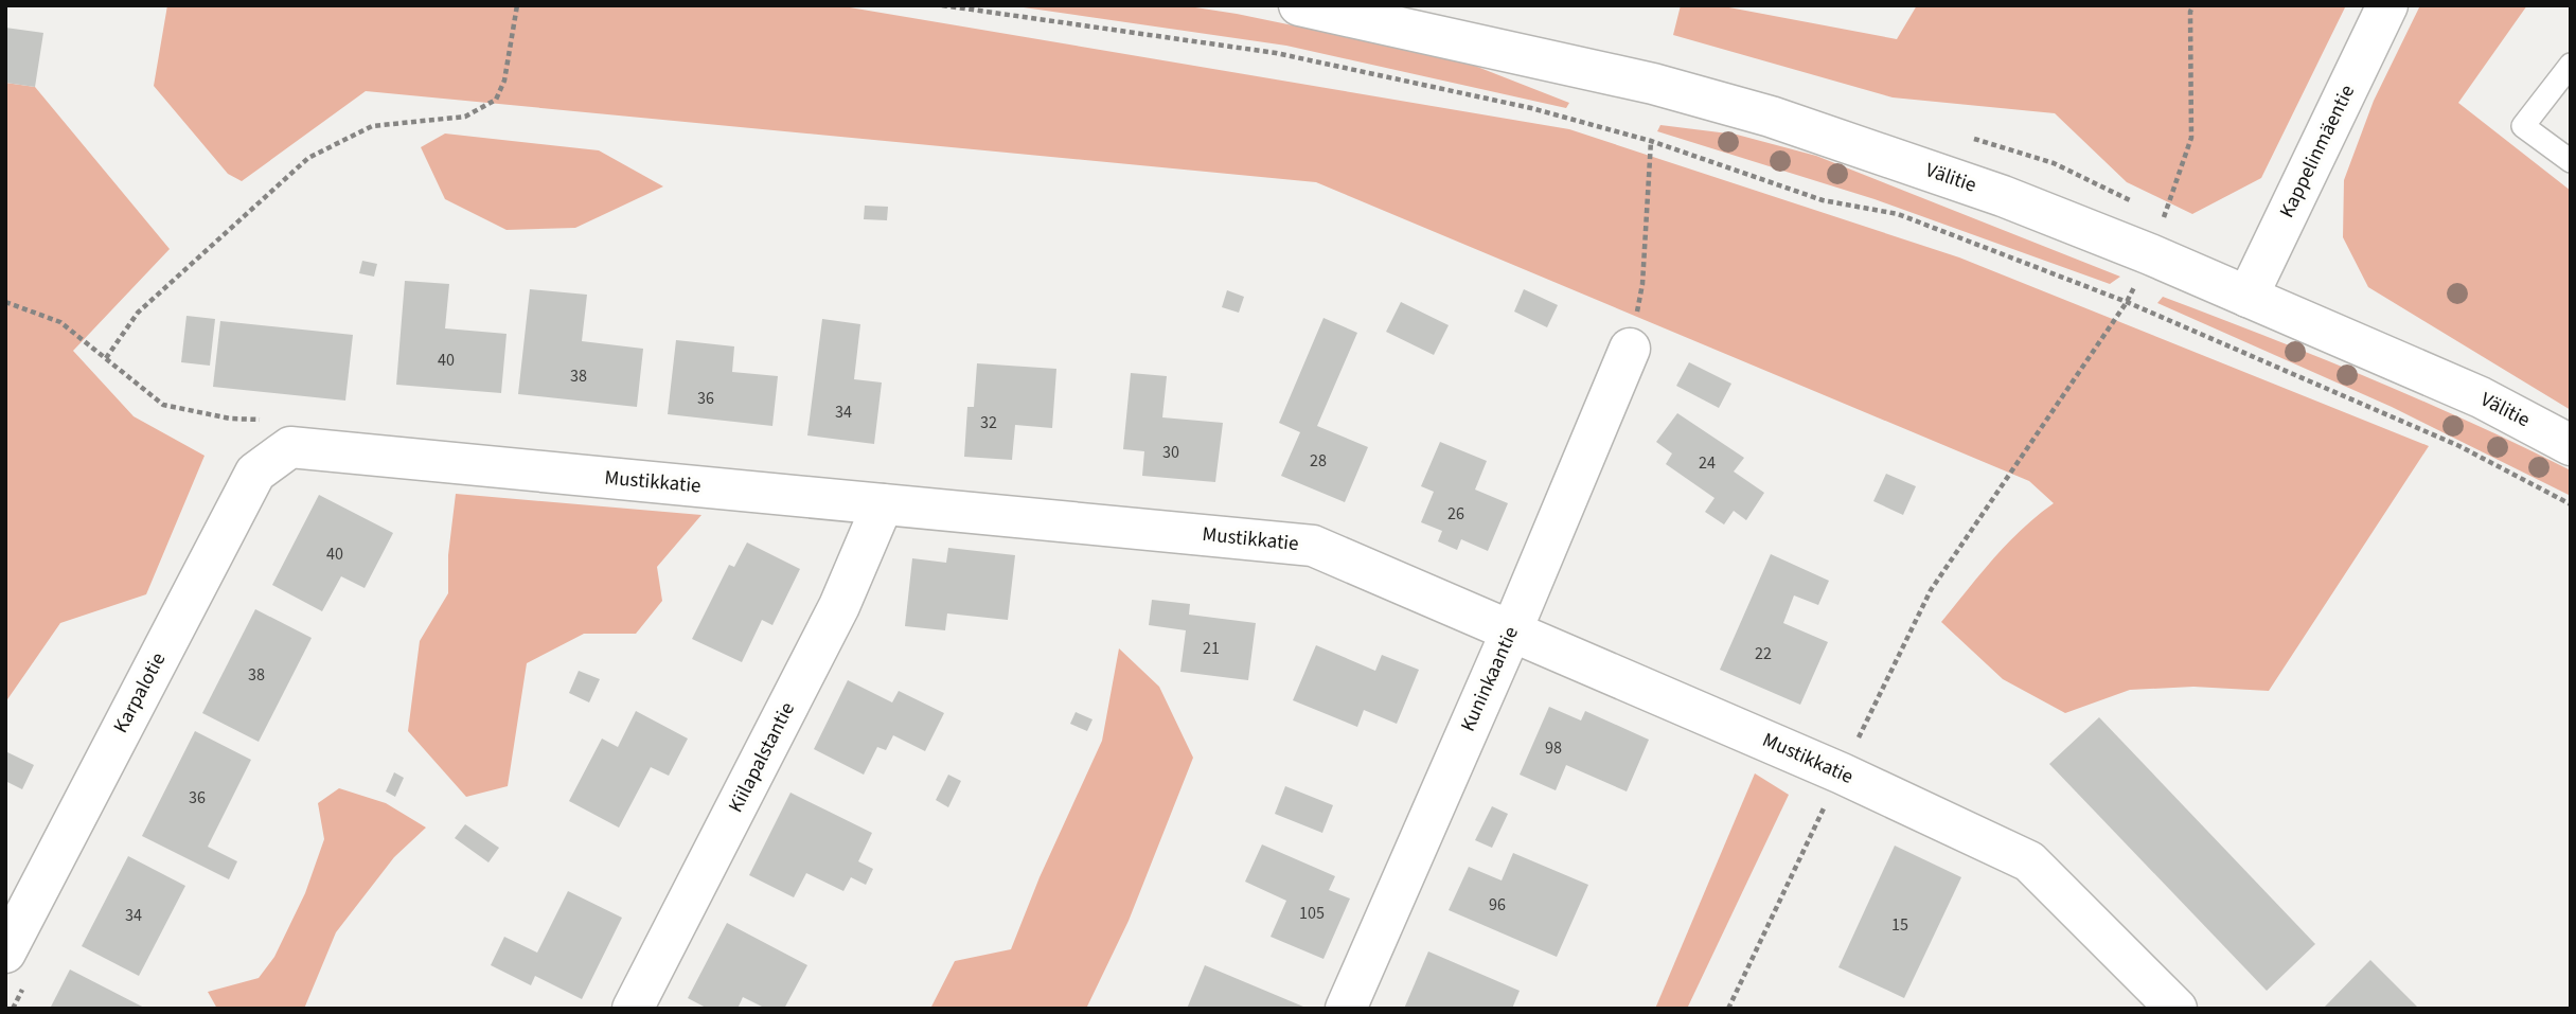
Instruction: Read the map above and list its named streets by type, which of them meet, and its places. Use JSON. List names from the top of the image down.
{
  "streets": {
    "street": [
      "Kappelinmäentie",
      "Välitie",
      "Mustikkatie",
      "Kuninkaantie",
      "Karpalotie",
      "Kiilapalstantie"
    ]
  },
  "crossings": [
    ["Kappelinmäentie", "Välitie"],
    ["Mustikkatie", "Kuninkaantie"],
    ["Mustikkatie", "Karpalotie"],
    ["Mustikkatie", "Kiilapalstantie"]
  ],
  "house_numbers": [
    "40",
    "38",
    "36",
    "34",
    "32",
    "30",
    "28",
    "24",
    "26",
    "40",
    "21",
    "22",
    "38",
    "98",
    "36",
    "96",
    "105",
    "34",
    "15"
  ]
}
